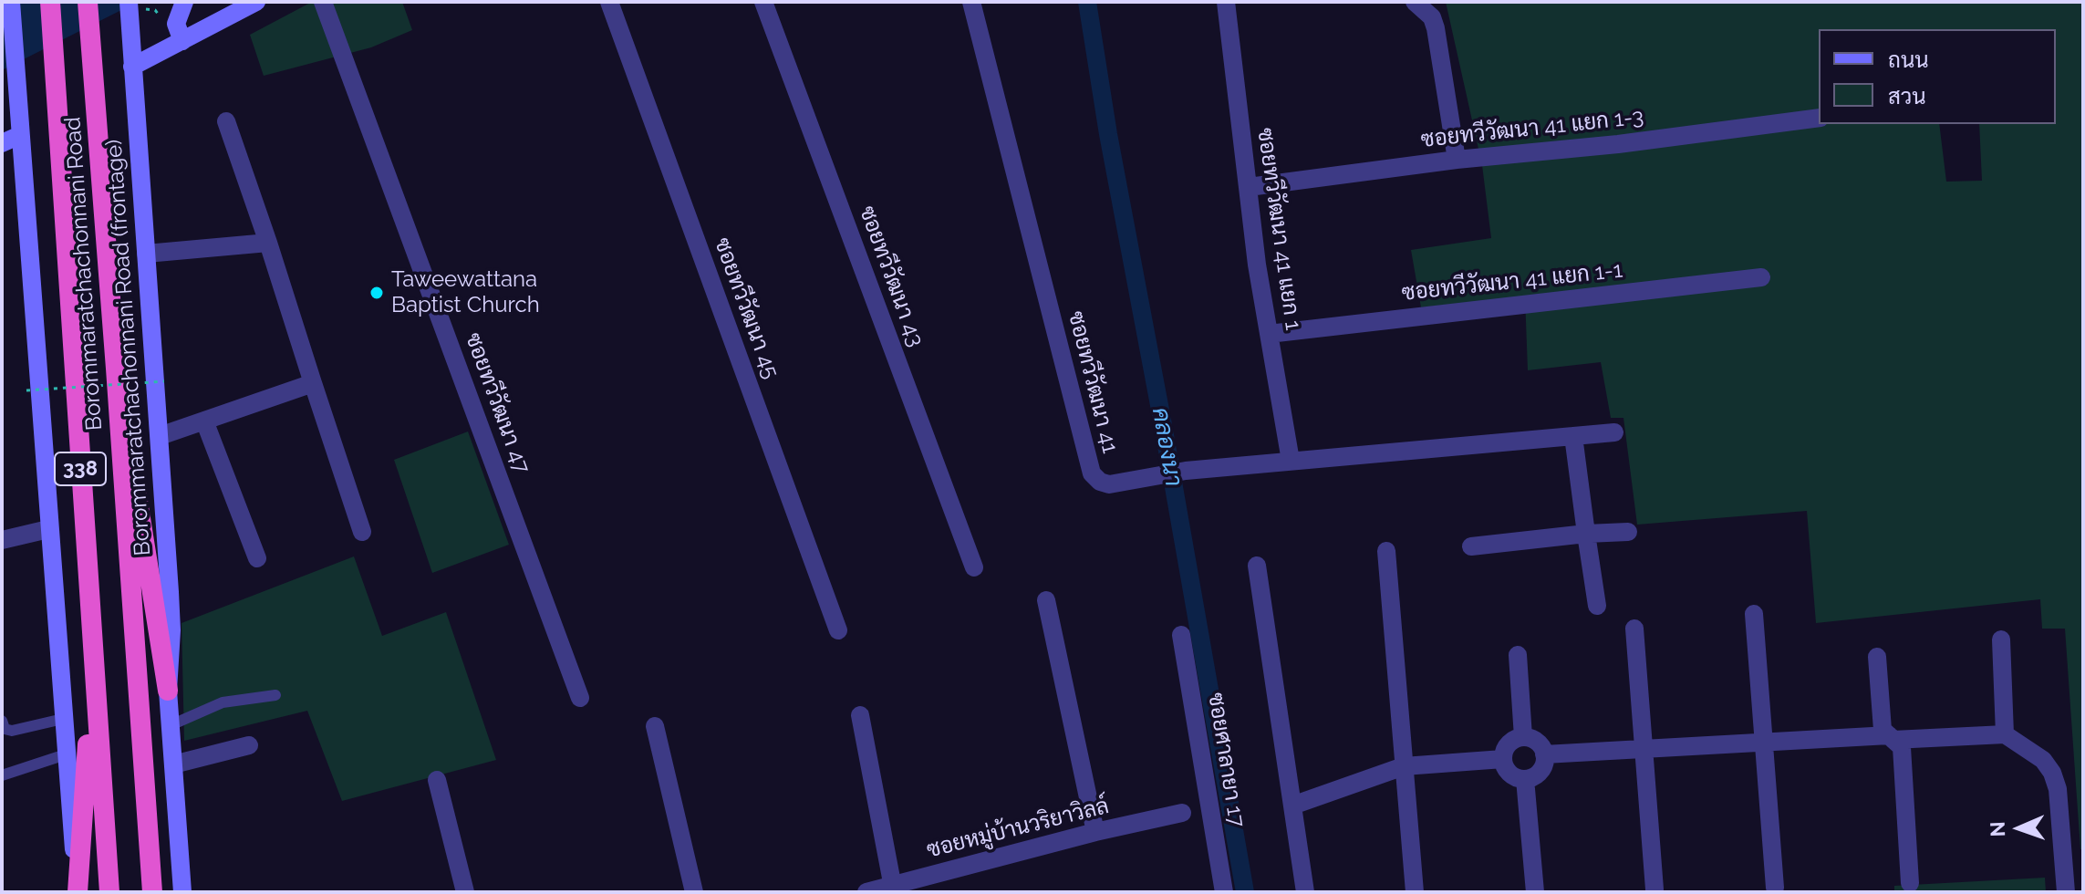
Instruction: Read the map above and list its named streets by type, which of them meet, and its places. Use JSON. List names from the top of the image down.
{
  "streets": {
    "highway": ["Borommaratchachonnani Road", "338"],
    "main road": ["Borommaratchachonnani Road (frontage)"],
    "street": [
      "ซอยทวีวัฒนา 41 แยก 1-3",
      "ซอยทวีวัฒนา 41 แยก 1",
      "ซอยทวีวัฒนา 43",
      "ซอยทวีวัฒนา 41 แยก 1-1",
      "ซอยทวีวัฒนา 45",
      "ซอยทวีวัฒนา 41",
      "ซอยทวีวัฒนา 47",
      "ซอยศาลายา 17",
      "ซอยหมู่บ้านวริยาวิลล์"
    ]
  },
  "crossings": [
    ["ซอยทวีวัฒนา 41 แยก 1-3", "ซอยทวีวัฒนา 41 แยก 1"],
    ["ซอยทวีวัฒนา 41 แยก 1", "ซอยทวีวัฒนา 41 แยก 1-1"],
    ["ซอยทวีวัฒนา 41 แยก 1", "ซอยทวีวัฒนา 41"]
  ],
  "water": ["คลองนา"],
  "places": ["Taweewattana Baptist Church"],
  "legend": ["ถนน", "สวน"],
  "north": "left"
}
